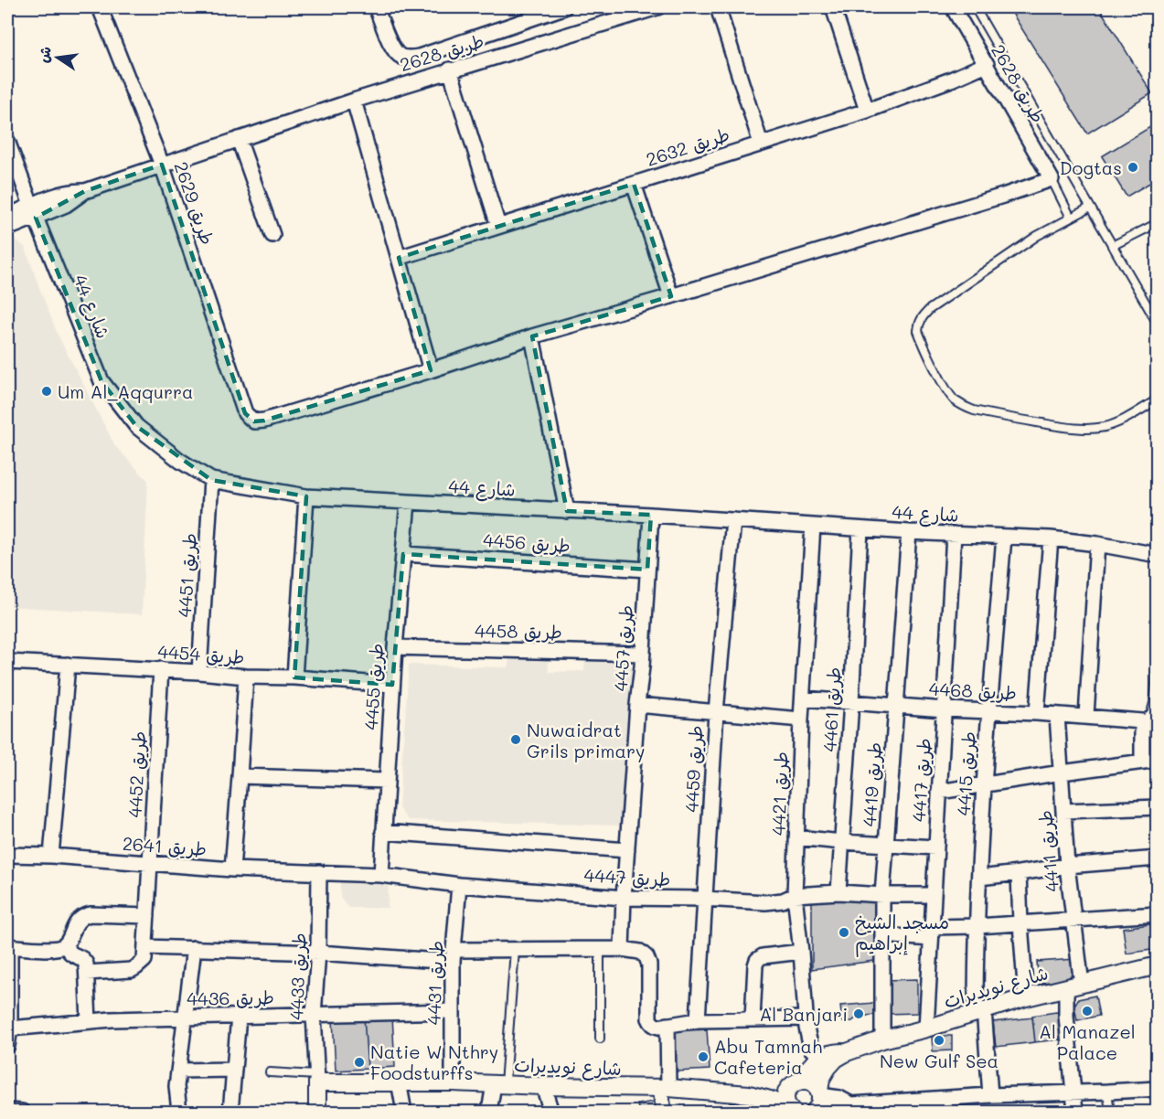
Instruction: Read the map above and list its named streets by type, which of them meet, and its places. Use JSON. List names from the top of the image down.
{
  "streets": {
    "street": [
      "طريق 2628",
      "طريق 2632",
      "طريق 2629",
      "شارع 44",
      "طريق 4456",
      "طريق 4451",
      "طريق 4458",
      "طريق 4457",
      "طريق 4454",
      "طريق 4455",
      "طريق 4468",
      "طريق 4461",
      "طريق 4459",
      "طريق 4415",
      "طريق 4452",
      "طريق 4417",
      "طريق 4419",
      "طريق 4421",
      "طريق 2641",
      "طريق 4411",
      "طريق 4447",
      "طريق 4433",
      "طريق 4431",
      "شارع نويديرات",
      "طريق 4436"
    ]
  },
  "crossings": [
    ["طريق 2628", "طريق 2632"],
    ["طريق 2628", "طريق 2629"],
    ["طريق 2628", "شارع 44"],
    ["شارع 44", "طريق 4451"],
    ["شارع 44", "طريق 4457"],
    ["شارع 44", "طريق 4455"],
    ["شارع 44", "طريق 4461"],
    ["شارع 44", "طريق 4459"],
    ["شارع 44", "طريق 4415"],
    ["شارع 44", "طريق 4417"],
    ["شارع 44", "طريق 4419"],
    ["شارع 44", "طريق 4421"],
    ["طريق 4456", "طريق 4457"],
    ["طريق 4456", "طريق 4455"],
    ["طريق 4451", "طريق 4454"],
    ["طريق 4458", "طريق 4457"],
    ["طريق 4458", "طريق 4455"],
    ["طريق 4457", "طريق 4447"],
    ["طريق 4454", "طريق 4455"],
    ["طريق 4454", "طريق 4452"],
    ["طريق 4455", "طريق 4447"],
    ["طريق 4468", "طريق 4461"],
    ["طريق 4468", "طريق 4415"],
    ["طريق 4468", "طريق 4417"],
    ["طريق 4468", "طريق 4419"],
    ["طريق 4468", "طريق 4421"],
    ["طريق 4468", "طريق 4411"],
    ["طريق 4461", "طريق 4447"],
    ["طريق 4459", "طريق 4447"],
    ["طريق 4415", "شارع نويديرات"],
    ["طريق 4452", "طريق 2641"],
    ["طريق 4417", "طريق 4447"],
    ["طريق 4417", "شارع نويديرات"],
    ["طريق 4419", "طريق 4447"],
    ["طريق 4419", "شارع نويديرات"],
    ["طريق 4421", "طريق 4447"],
    ["طريق 4421", "شارع نويديرات"],
    ["طريق 2641", "طريق 4447"],
    ["طريق 2641", "طريق 4433"],
    ["طريق 4411", "شارع نويديرات"],
    ["طريق 4447", "طريق 4433"],
    ["طريق 4447", "طريق 4431"],
    ["طريق 4433", "شارع نويديرات"],
    ["طريق 4433", "طريق 4436"],
    ["طريق 4431", "شارع نويديرات"],
    ["طريق 4431", "طريق 4436"]
  ],
  "places": [
    "Dogtas",
    "Um Al_Aqqurra",
    "Nuwaidrat Grils primary",
    "مسجد الشيخ إبراهيم",
    "Al Manazel Palace",
    "Al Banjari",
    "New Gulf Sea",
    "Abu Tamnah Cafeteria",
    "Natie W Nthry Foodsturffs"
  ],
  "north": "left"
}
